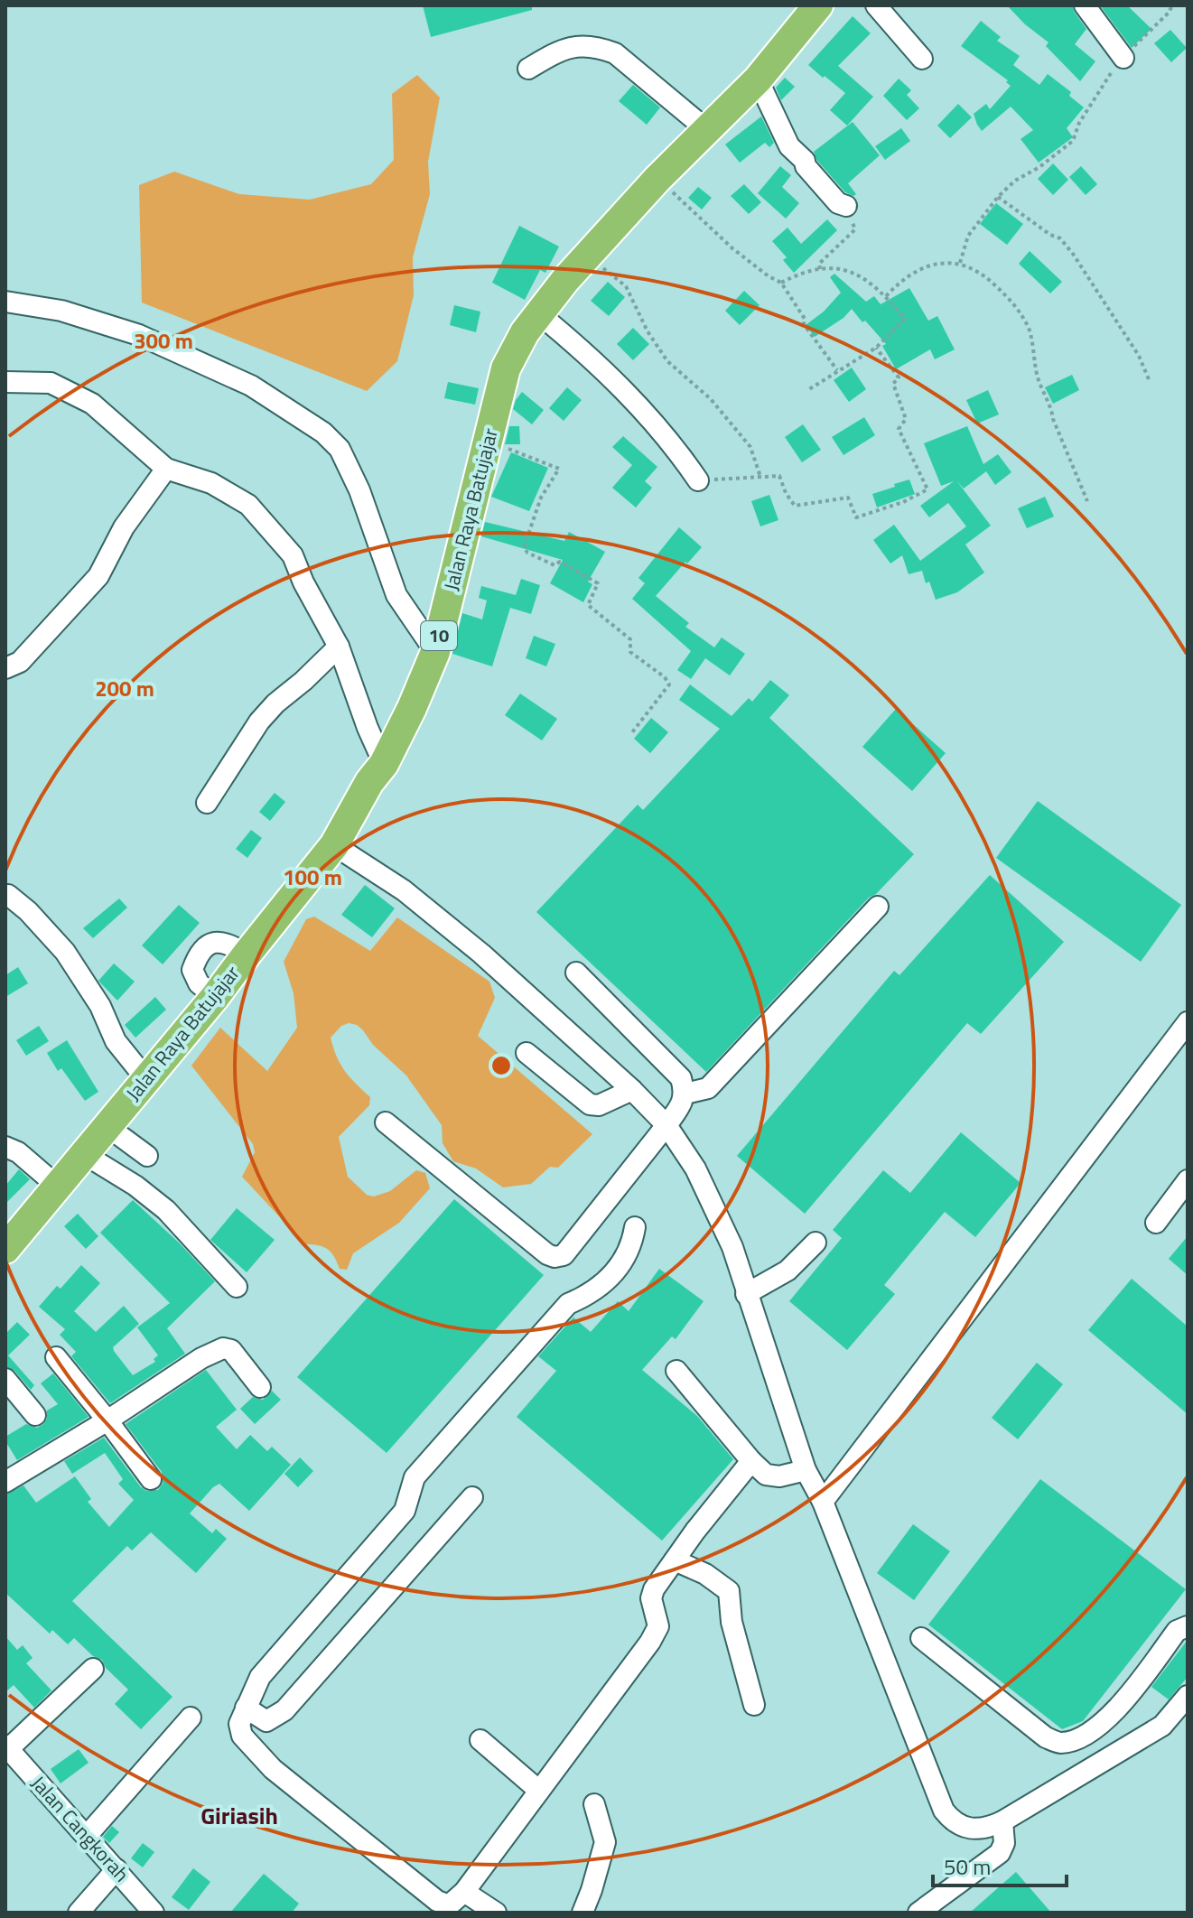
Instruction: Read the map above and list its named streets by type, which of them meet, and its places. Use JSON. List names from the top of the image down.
{
  "streets": {
    "highway": ["Jalan Raya Batujajar", "10"],
    "street": ["Jalan Cangkorah"]
  },
  "districts": ["Giriasih"],
  "scale_bar": "50 m",
  "rings": ["300 m", "200 m", "100 m"]
}
